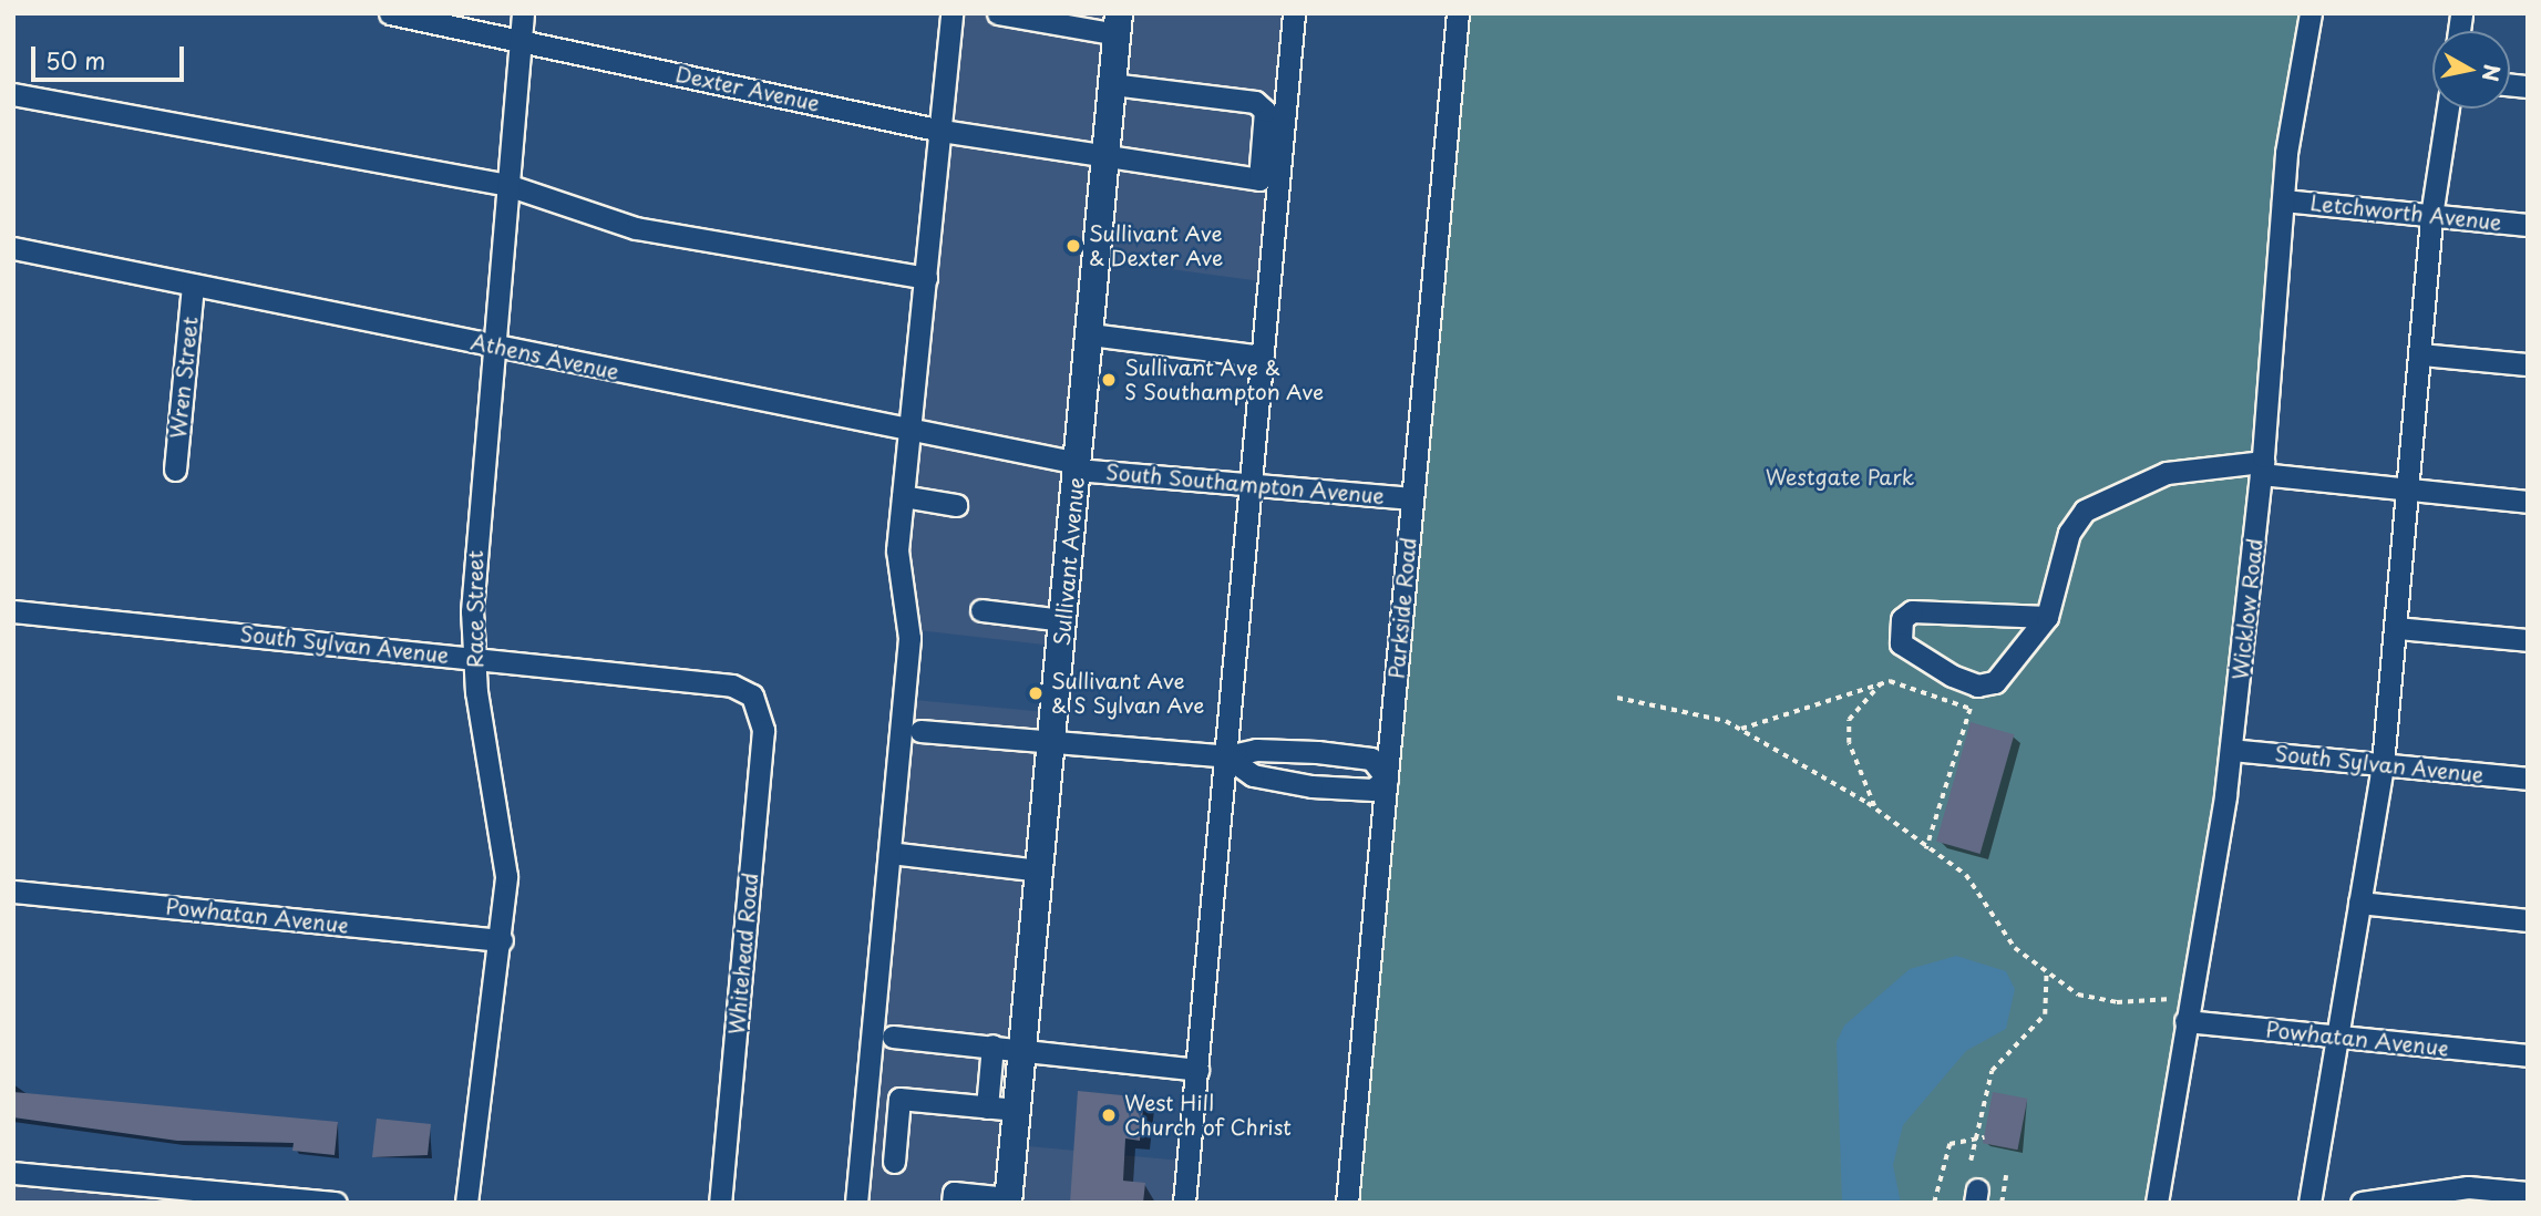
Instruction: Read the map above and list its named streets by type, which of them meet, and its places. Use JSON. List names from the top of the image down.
{
  "streets": {
    "main road": ["Sullivant Avenue"],
    "street": [
      "Dexter Avenue",
      "Letchworth Avenue",
      "Athens Avenue",
      "Wren Street",
      "South Southampton Avenue",
      "Parkside Road",
      "Race Street",
      "Wicklow Road",
      "South Sylvan Avenue",
      "Powhatan Avenue",
      "Whitehead Road"
    ]
  },
  "crossings": [
    ["Dexter Avenue", "Sullivant Avenue"],
    ["Dexter Avenue", "Race Street"],
    ["Letchworth Avenue", "Wicklow Road"],
    ["Athens Avenue", "Wren Street"],
    ["Athens Avenue", "South Southampton Avenue"],
    ["Athens Avenue", "Sullivant Avenue"],
    ["Athens Avenue", "Race Street"],
    ["South Southampton Avenue", "Sullivant Avenue"],
    ["South Southampton Avenue", "Parkside Road"],
    ["Race Street", "South Sylvan Avenue"],
    ["Race Street", "Powhatan Avenue"],
    ["Wicklow Road", "South Sylvan Avenue"],
    ["Wicklow Road", "Powhatan Avenue"],
    ["South Sylvan Avenue", "Whitehead Road"]
  ],
  "parks": ["Westgate Park"],
  "places": [
    "Sullivant Ave & Dexter Ave",
    "Sullivant Ave & S Southampton Ave",
    "Sullivant Ave & S Sylvan Ave",
    "West Hill Church of Christ"
  ],
  "scale_bar": "50 m",
  "north": "right"
}
